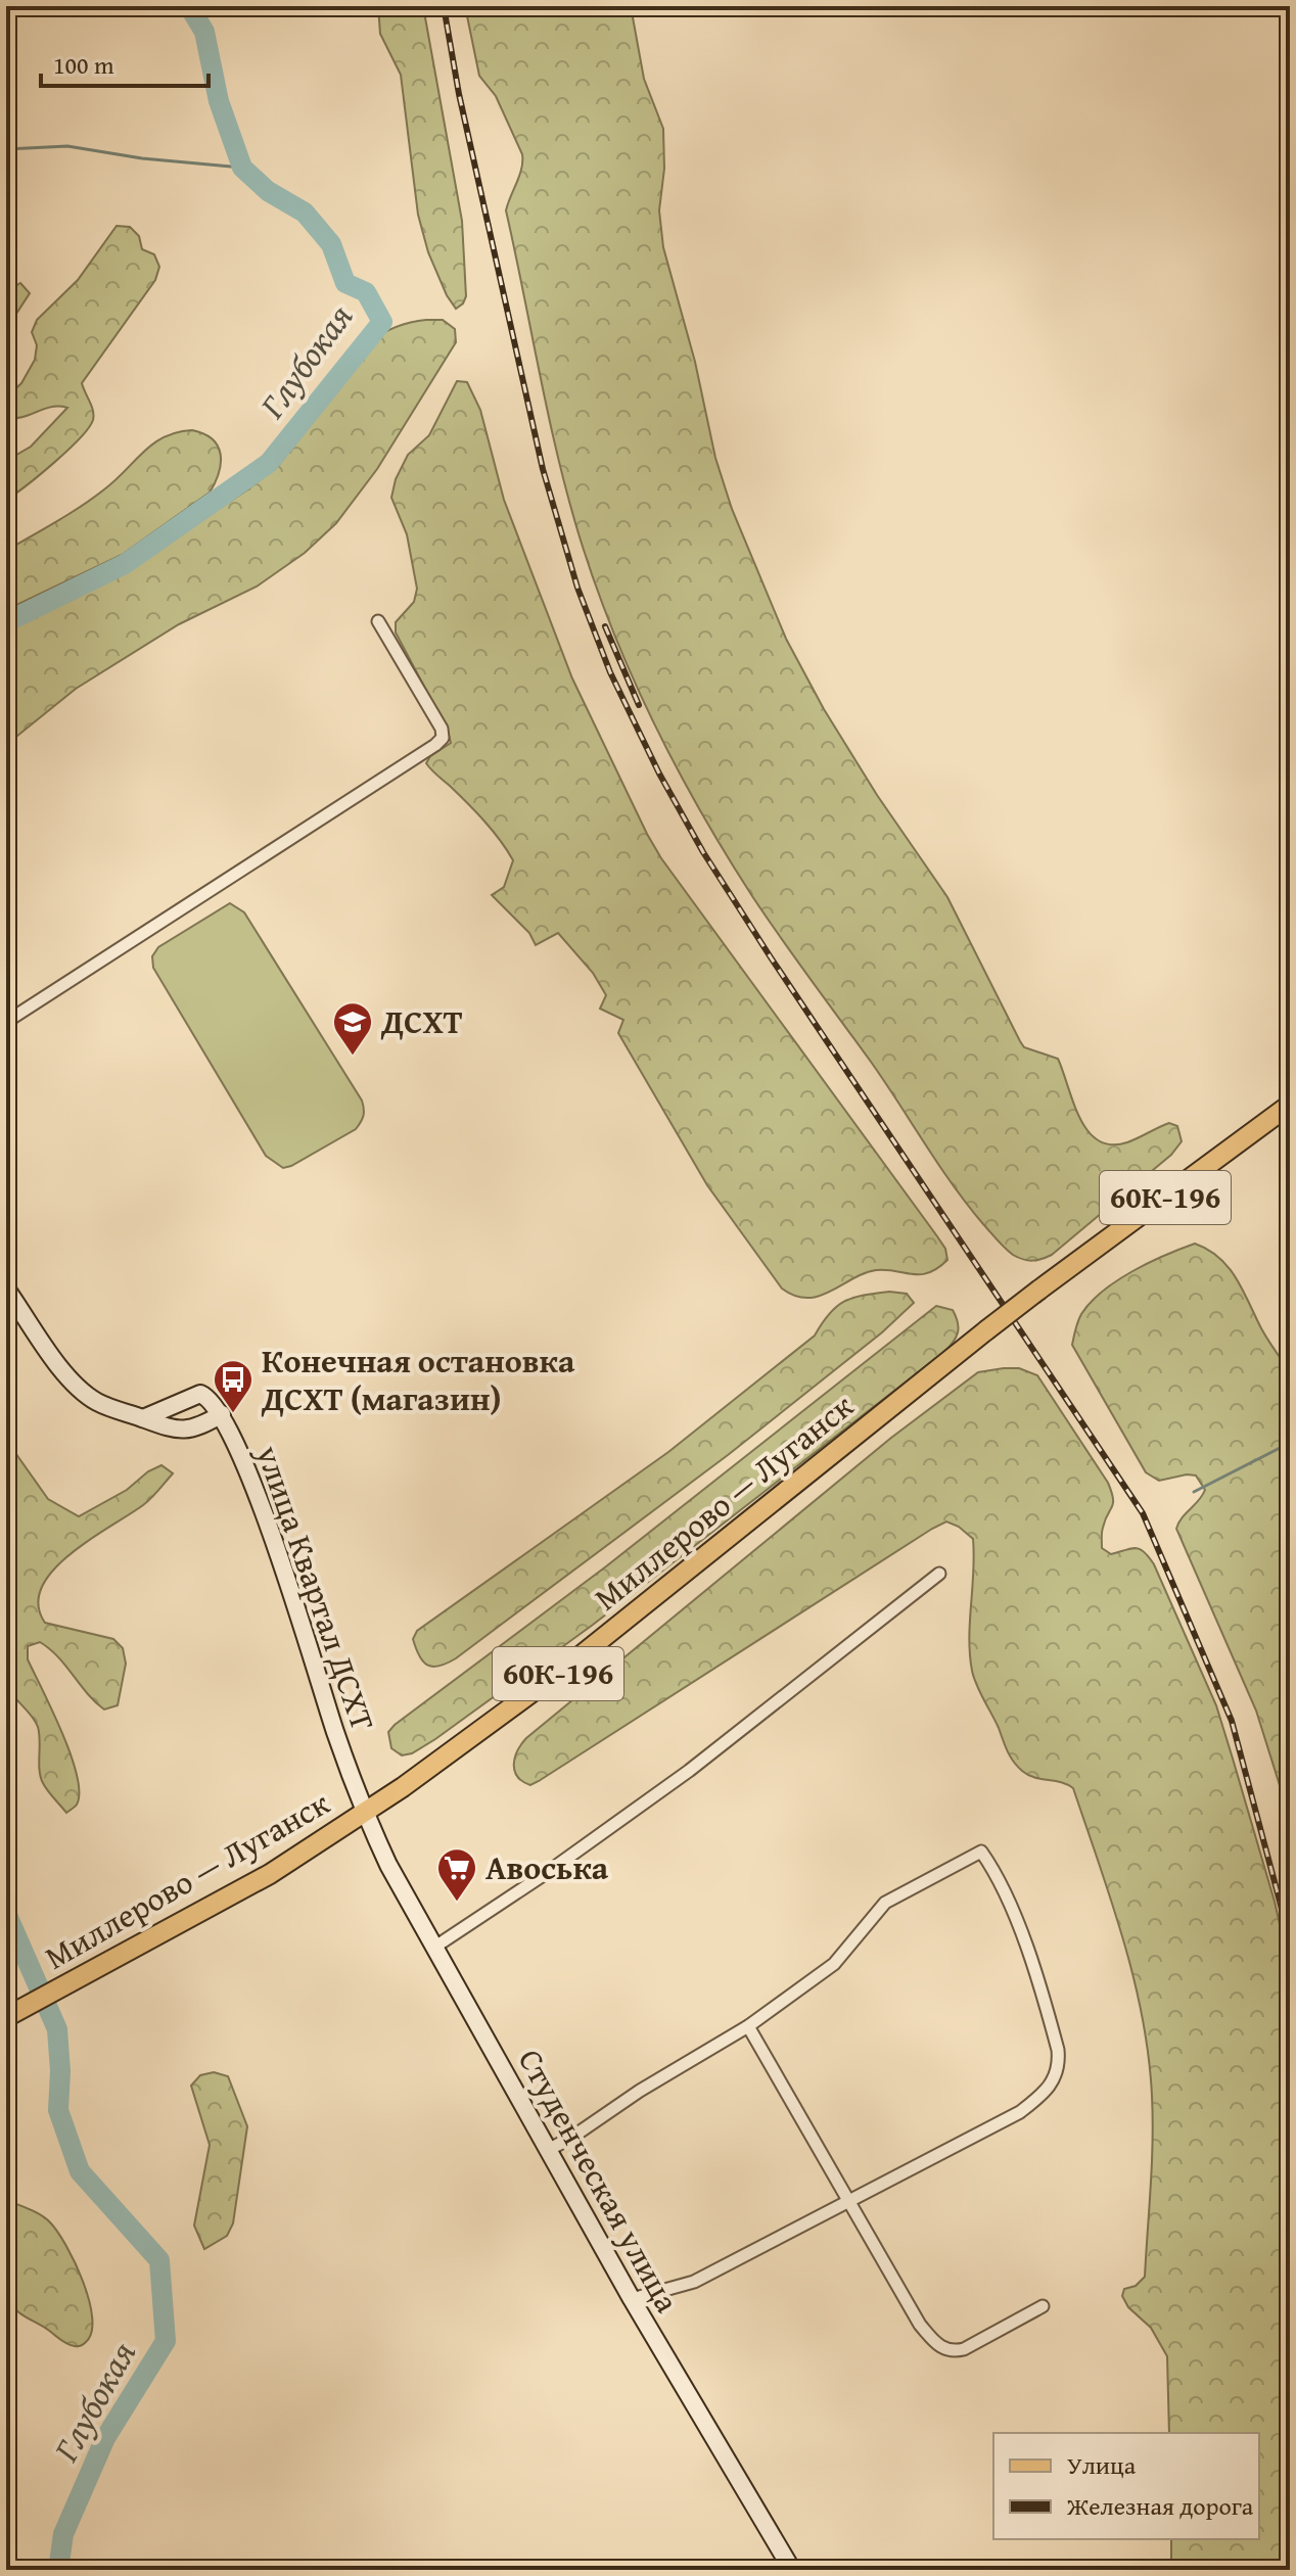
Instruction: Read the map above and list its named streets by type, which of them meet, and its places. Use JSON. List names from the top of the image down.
{
  "streets": {
    "main road": ["60К-196", "Миллерово — Луганск"],
    "street": ["улица Квартал ДСХТ", "Студенческая улица"]
  },
  "crossings": [
    ["Миллерово — Луганск", "улица Квартал ДСХТ"],
    ["Миллерово — Луганск", "Студенческая улица"],
    ["улица Квартал ДСХТ", "Студенческая улица"]
  ],
  "water": ["Глубокая"],
  "places": {
    "school or university": ["ДСХТ"],
    "bus stop": ["Конечная остановка ДСХТ (магазин)"],
    "supermarket": ["Авоська"]
  },
  "legend": ["Улица", "Железная дорога"],
  "scale_bar": "100 m"
}
